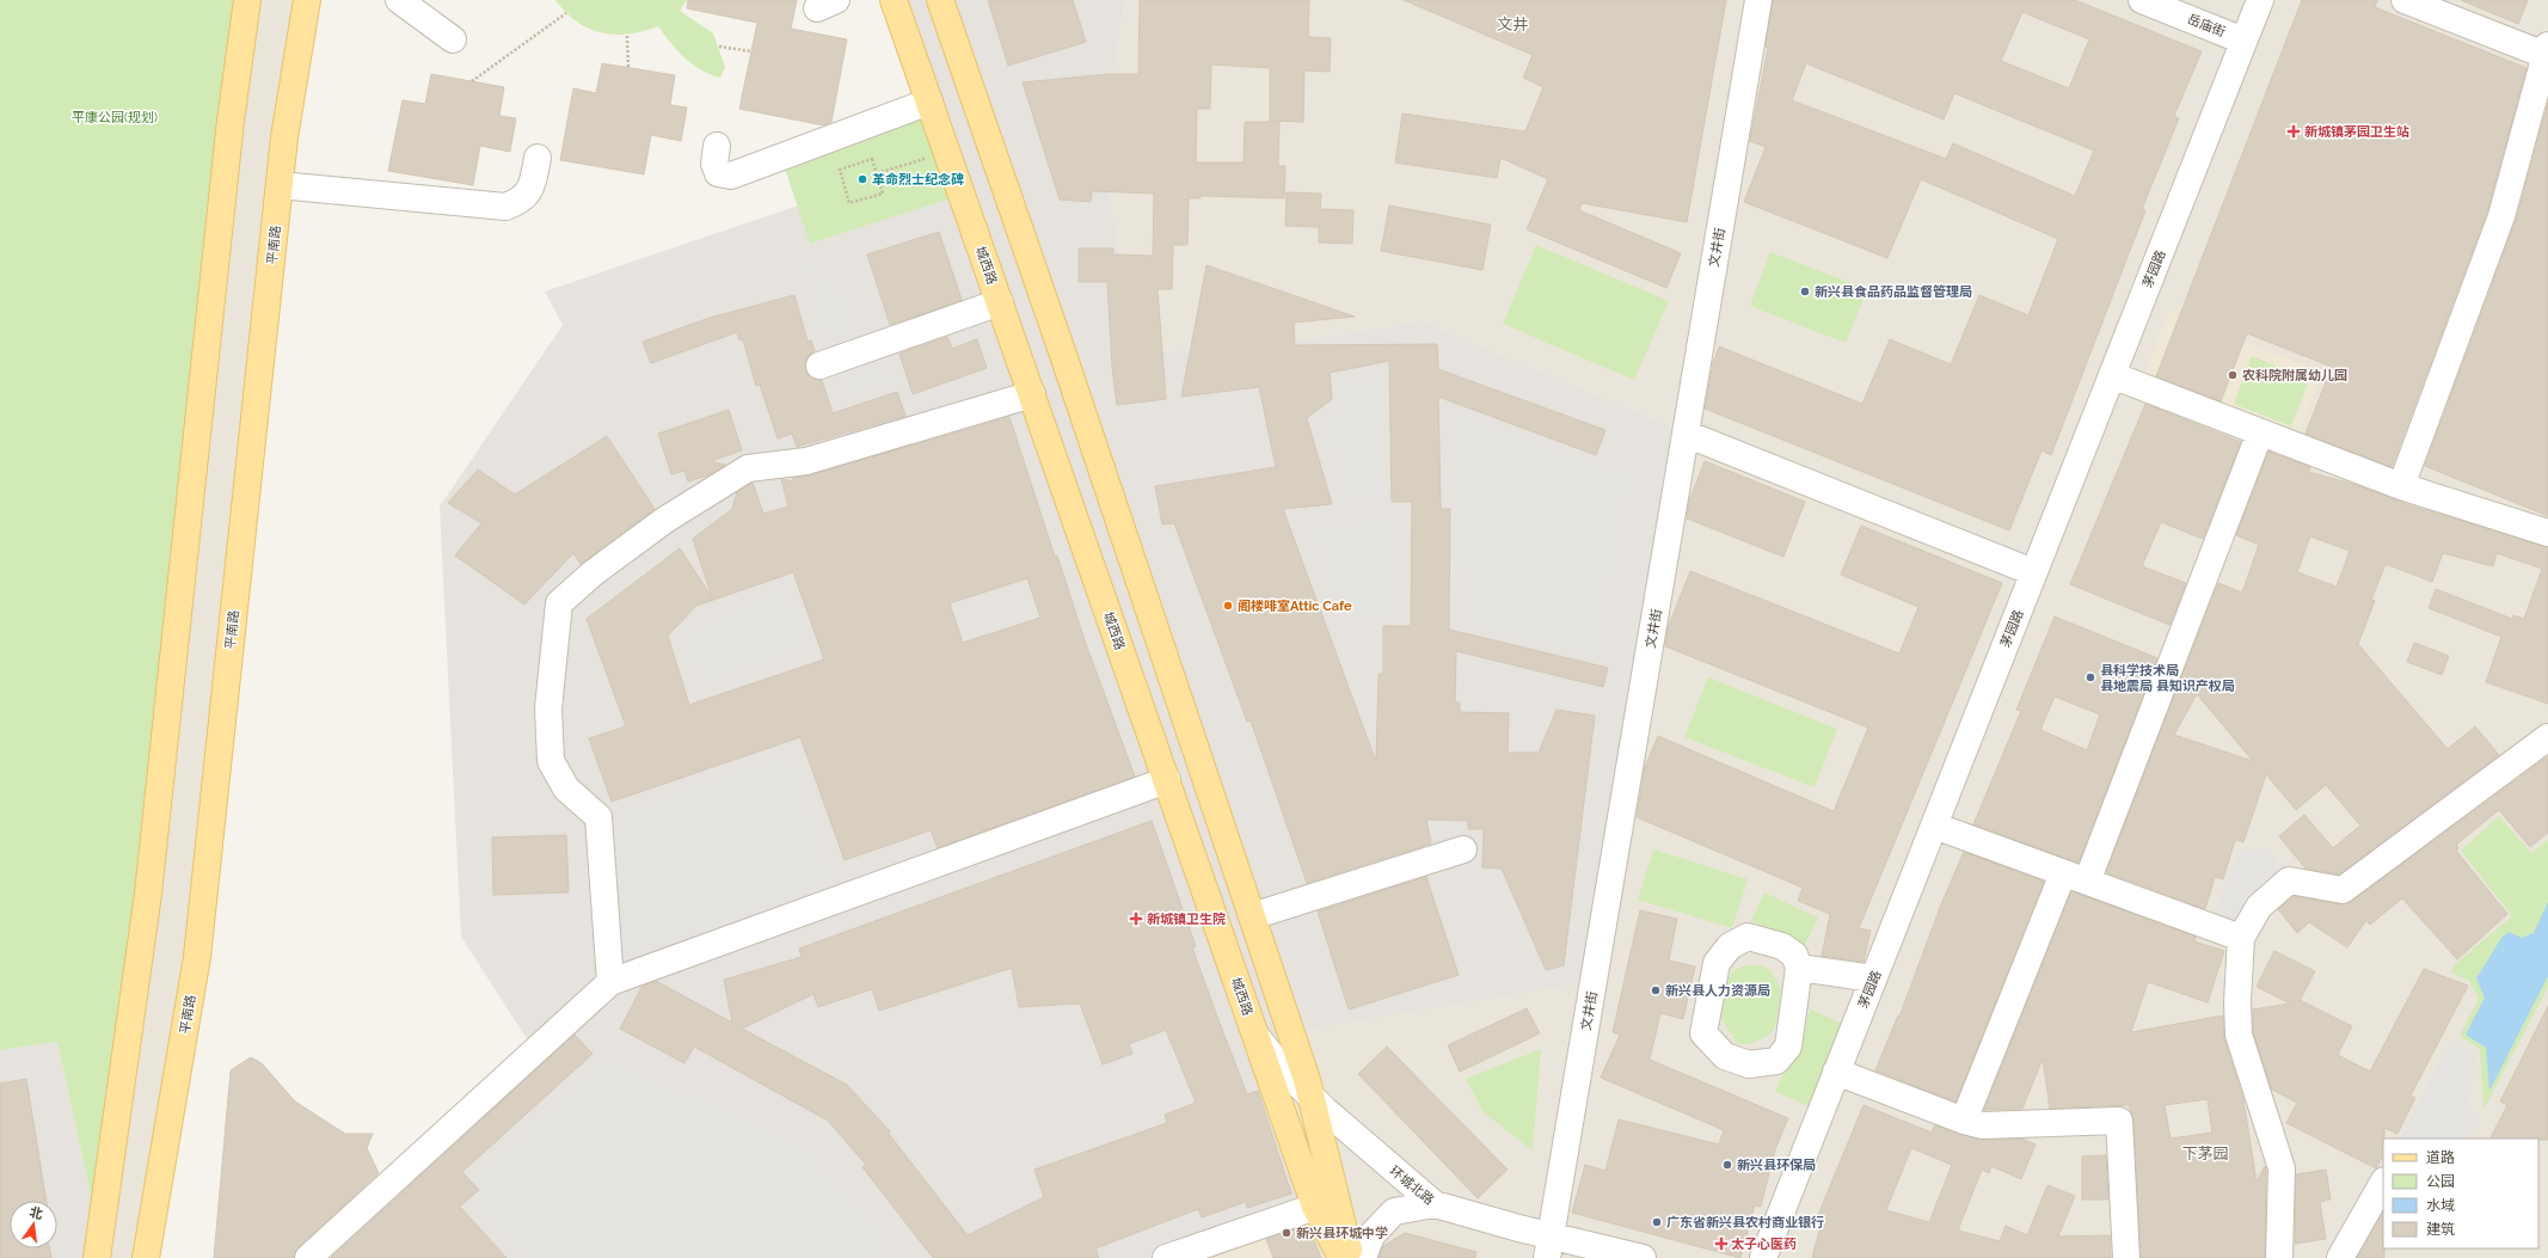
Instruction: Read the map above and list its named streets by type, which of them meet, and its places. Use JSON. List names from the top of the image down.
{
  "streets": {
    "main road": ["平南路", "城西路"],
    "street": [
      "岳庙街",
      "文井街",
      "茅园路",
      "环城北路"
    ]
  },
  "crossings": [
    ["岳庙街", "茅园路"],
    ["文井街", "环城北路"],
    ["城西路", "环城北路"]
  ],
  "districts": ["文井", "下茅园"],
  "parks": ["平康公园(规划)"],
  "places": {
    "health": ["新城镇茅园卫生站", "新城镇卫生院", "太子心医药"],
    "other": [
      "革命烈士纪念碑",
      "新兴县食品药品监督管理局",
      "农科院附属幼儿园",
      "阁楼啡室Attic Cafe",
      "县科学技术局 县地震局 县知识产权局",
      "新兴县人力资源局",
      "新兴县环保局",
      "广东省新兴县农村商业银行",
      "新兴县环城中学"
    ]
  },
  "legend": [
    "道路",
    "公园",
    "水域",
    "建筑"
  ],
  "north": "top"
}
